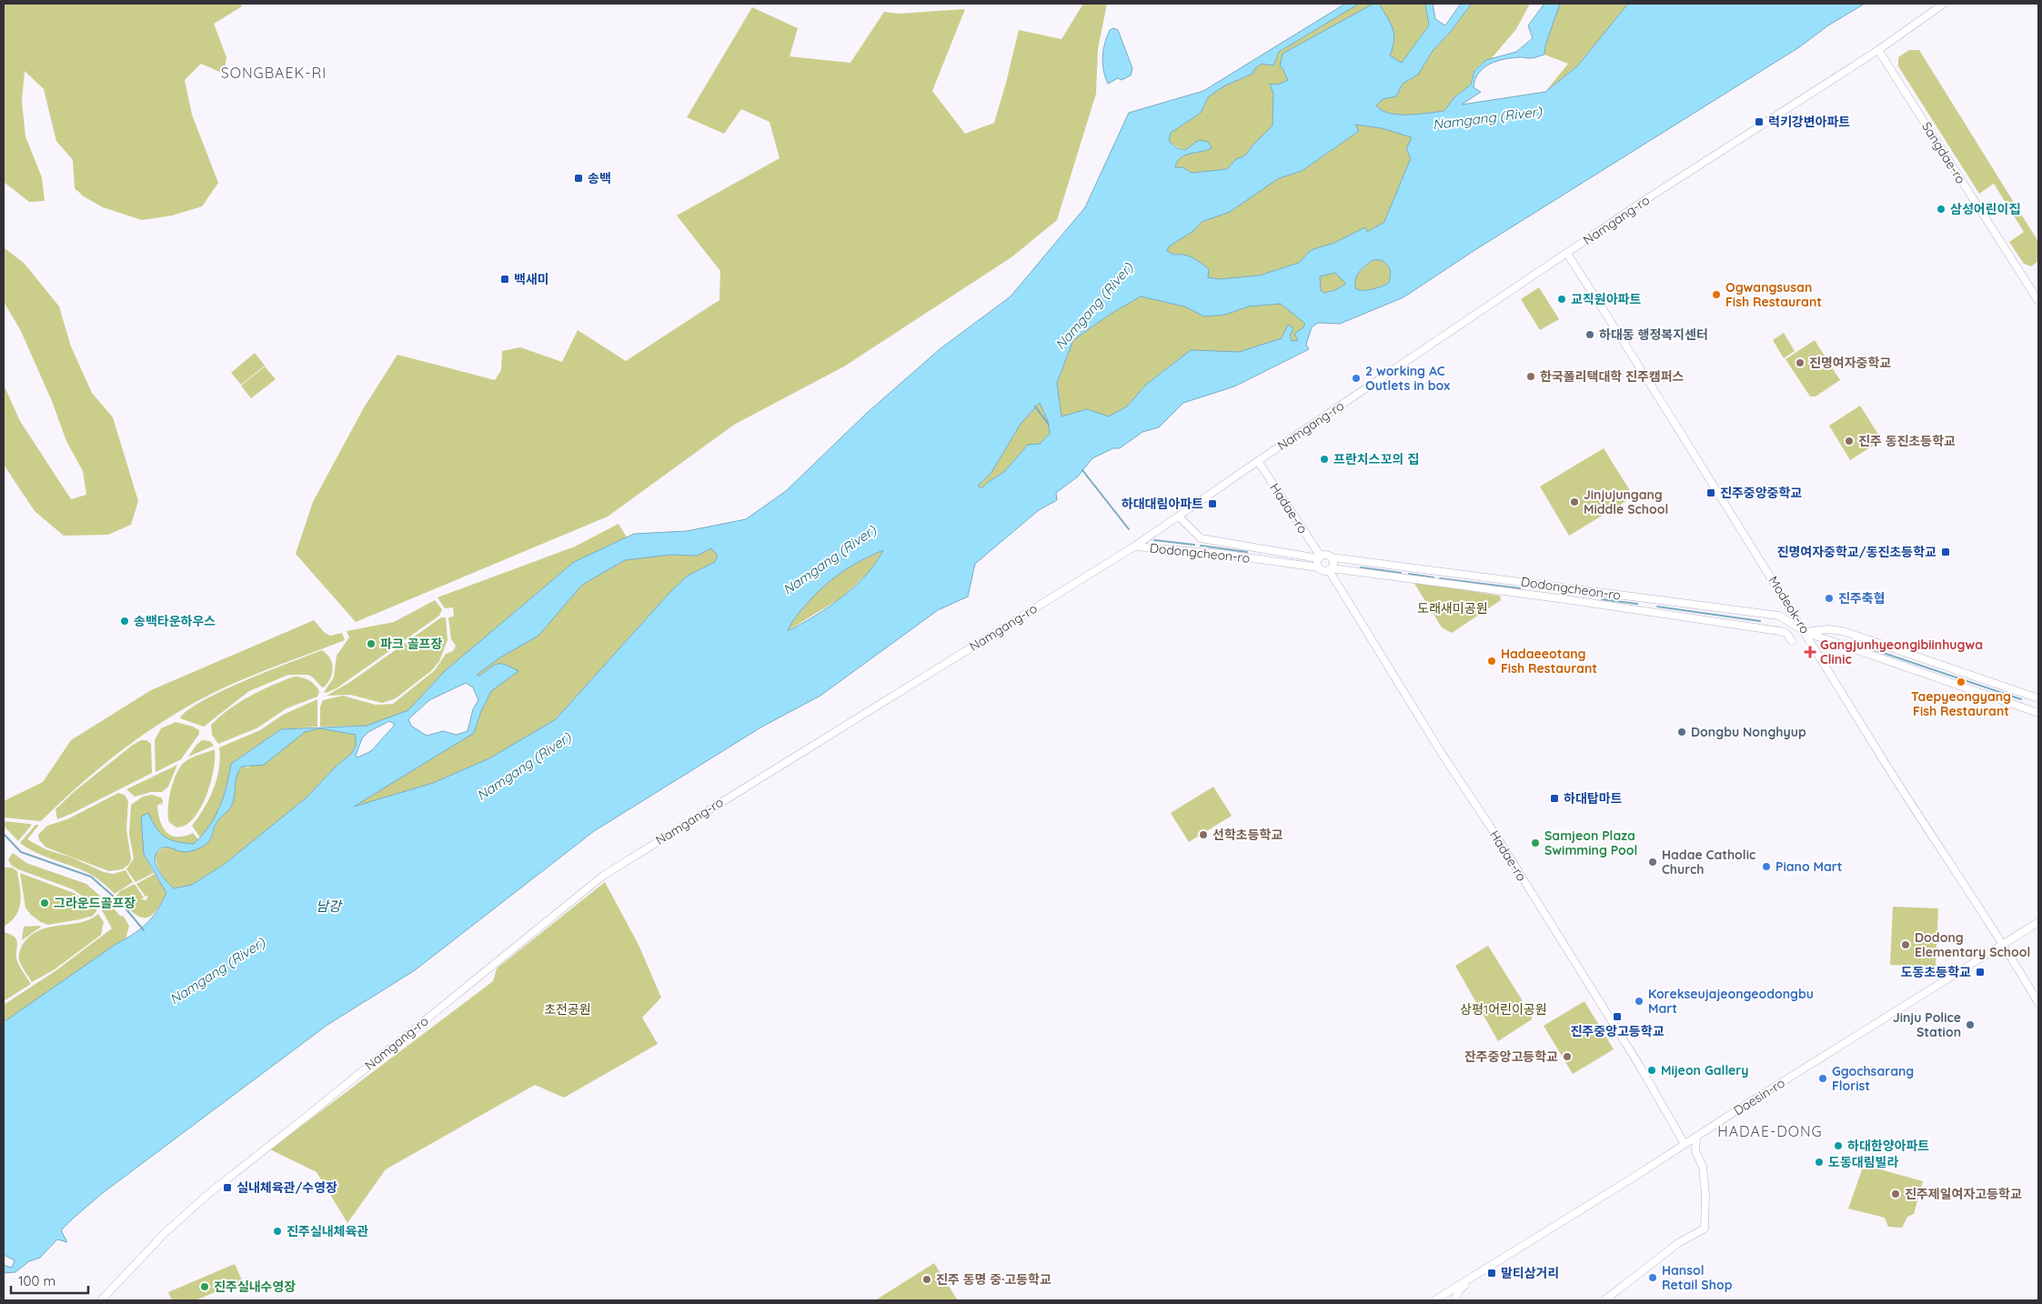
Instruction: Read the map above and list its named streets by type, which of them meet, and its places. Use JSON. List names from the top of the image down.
{
  "streets": {
    "street": [
      "Sangdae-ro",
      "Namgang-ro",
      "Hadae-ro",
      "Dodongcheon-ro",
      "Modeok-ro",
      "Daesin-ro"
    ]
  },
  "crossings": [
    ["Sangdae-ro", "Namgang-ro"],
    ["Namgang-ro", "Hadae-ro"],
    ["Namgang-ro", "Dodongcheon-ro"],
    ["Namgang-ro", "Modeok-ro"],
    ["Hadae-ro", "Dodongcheon-ro"],
    ["Hadae-ro", "Daesin-ro"],
    ["Dodongcheon-ro", "Modeok-ro"],
    ["Modeok-ro", "Daesin-ro"]
  ],
  "districts": ["SONGBAEK-RI", "HADAE-DONG"],
  "water": ["Namgang (River)", "남강"],
  "parks": ["도래새미공원", "초전공원", "상평1어린이공원"],
  "places": {
    "transit": [
      "럭키강변아파트",
      "송백",
      "백새미",
      "진주중앙중학교",
      "하대대림아파트",
      "진명여자중학교/동진초등학교",
      "하대탑마트",
      "도동초등학교",
      "진주중앙고등학교",
      "실내체육관/수영장",
      "말티삼거리"
    ],
    "other": [
      "삼성어린이집",
      "Ogwangsusan Fish Restaurant",
      "교직원아파트",
      "하대동 행정복지센터",
      "진명여자중학교",
      "한국폴리택대학 진주캠퍼스",
      "2 working AC Outlets in box",
      "진주 동진초등학교",
      "프란치스꼬의 집",
      "Jinjujungang Middle School",
      "진주축협",
      "송백타운하우스",
      "파크 골프장",
      "Hadaeeotang Fish Restaurant",
      "Taepyeongyang Fish Restaurant",
      "Dongbu Nonghyup",
      "선학초등학교",
      "Samjeon Plaza Swimming Pool",
      "Hadae Catholic Church",
      "Piano Mart",
      "그라운드골프장",
      "Dodong Elementary School",
      "Korekseujajeongeodongbu Mart",
      "Jinju Police Station",
      "잔주중앙고등학교",
      "Mijeon Gallery",
      "Ggochsarang Florist",
      "하대한양아파트",
      "도동대림빌라",
      "진주제일여자고등학교",
      "진주실내체육관",
      "Hansol Retail Shop",
      "진주 동명 중·고등학교",
      "진주실내수영장"
    ],
    "health": ["Gangjunhyeongibiinhugwa Clinic"]
  },
  "scale_bar": "100 m"
}
